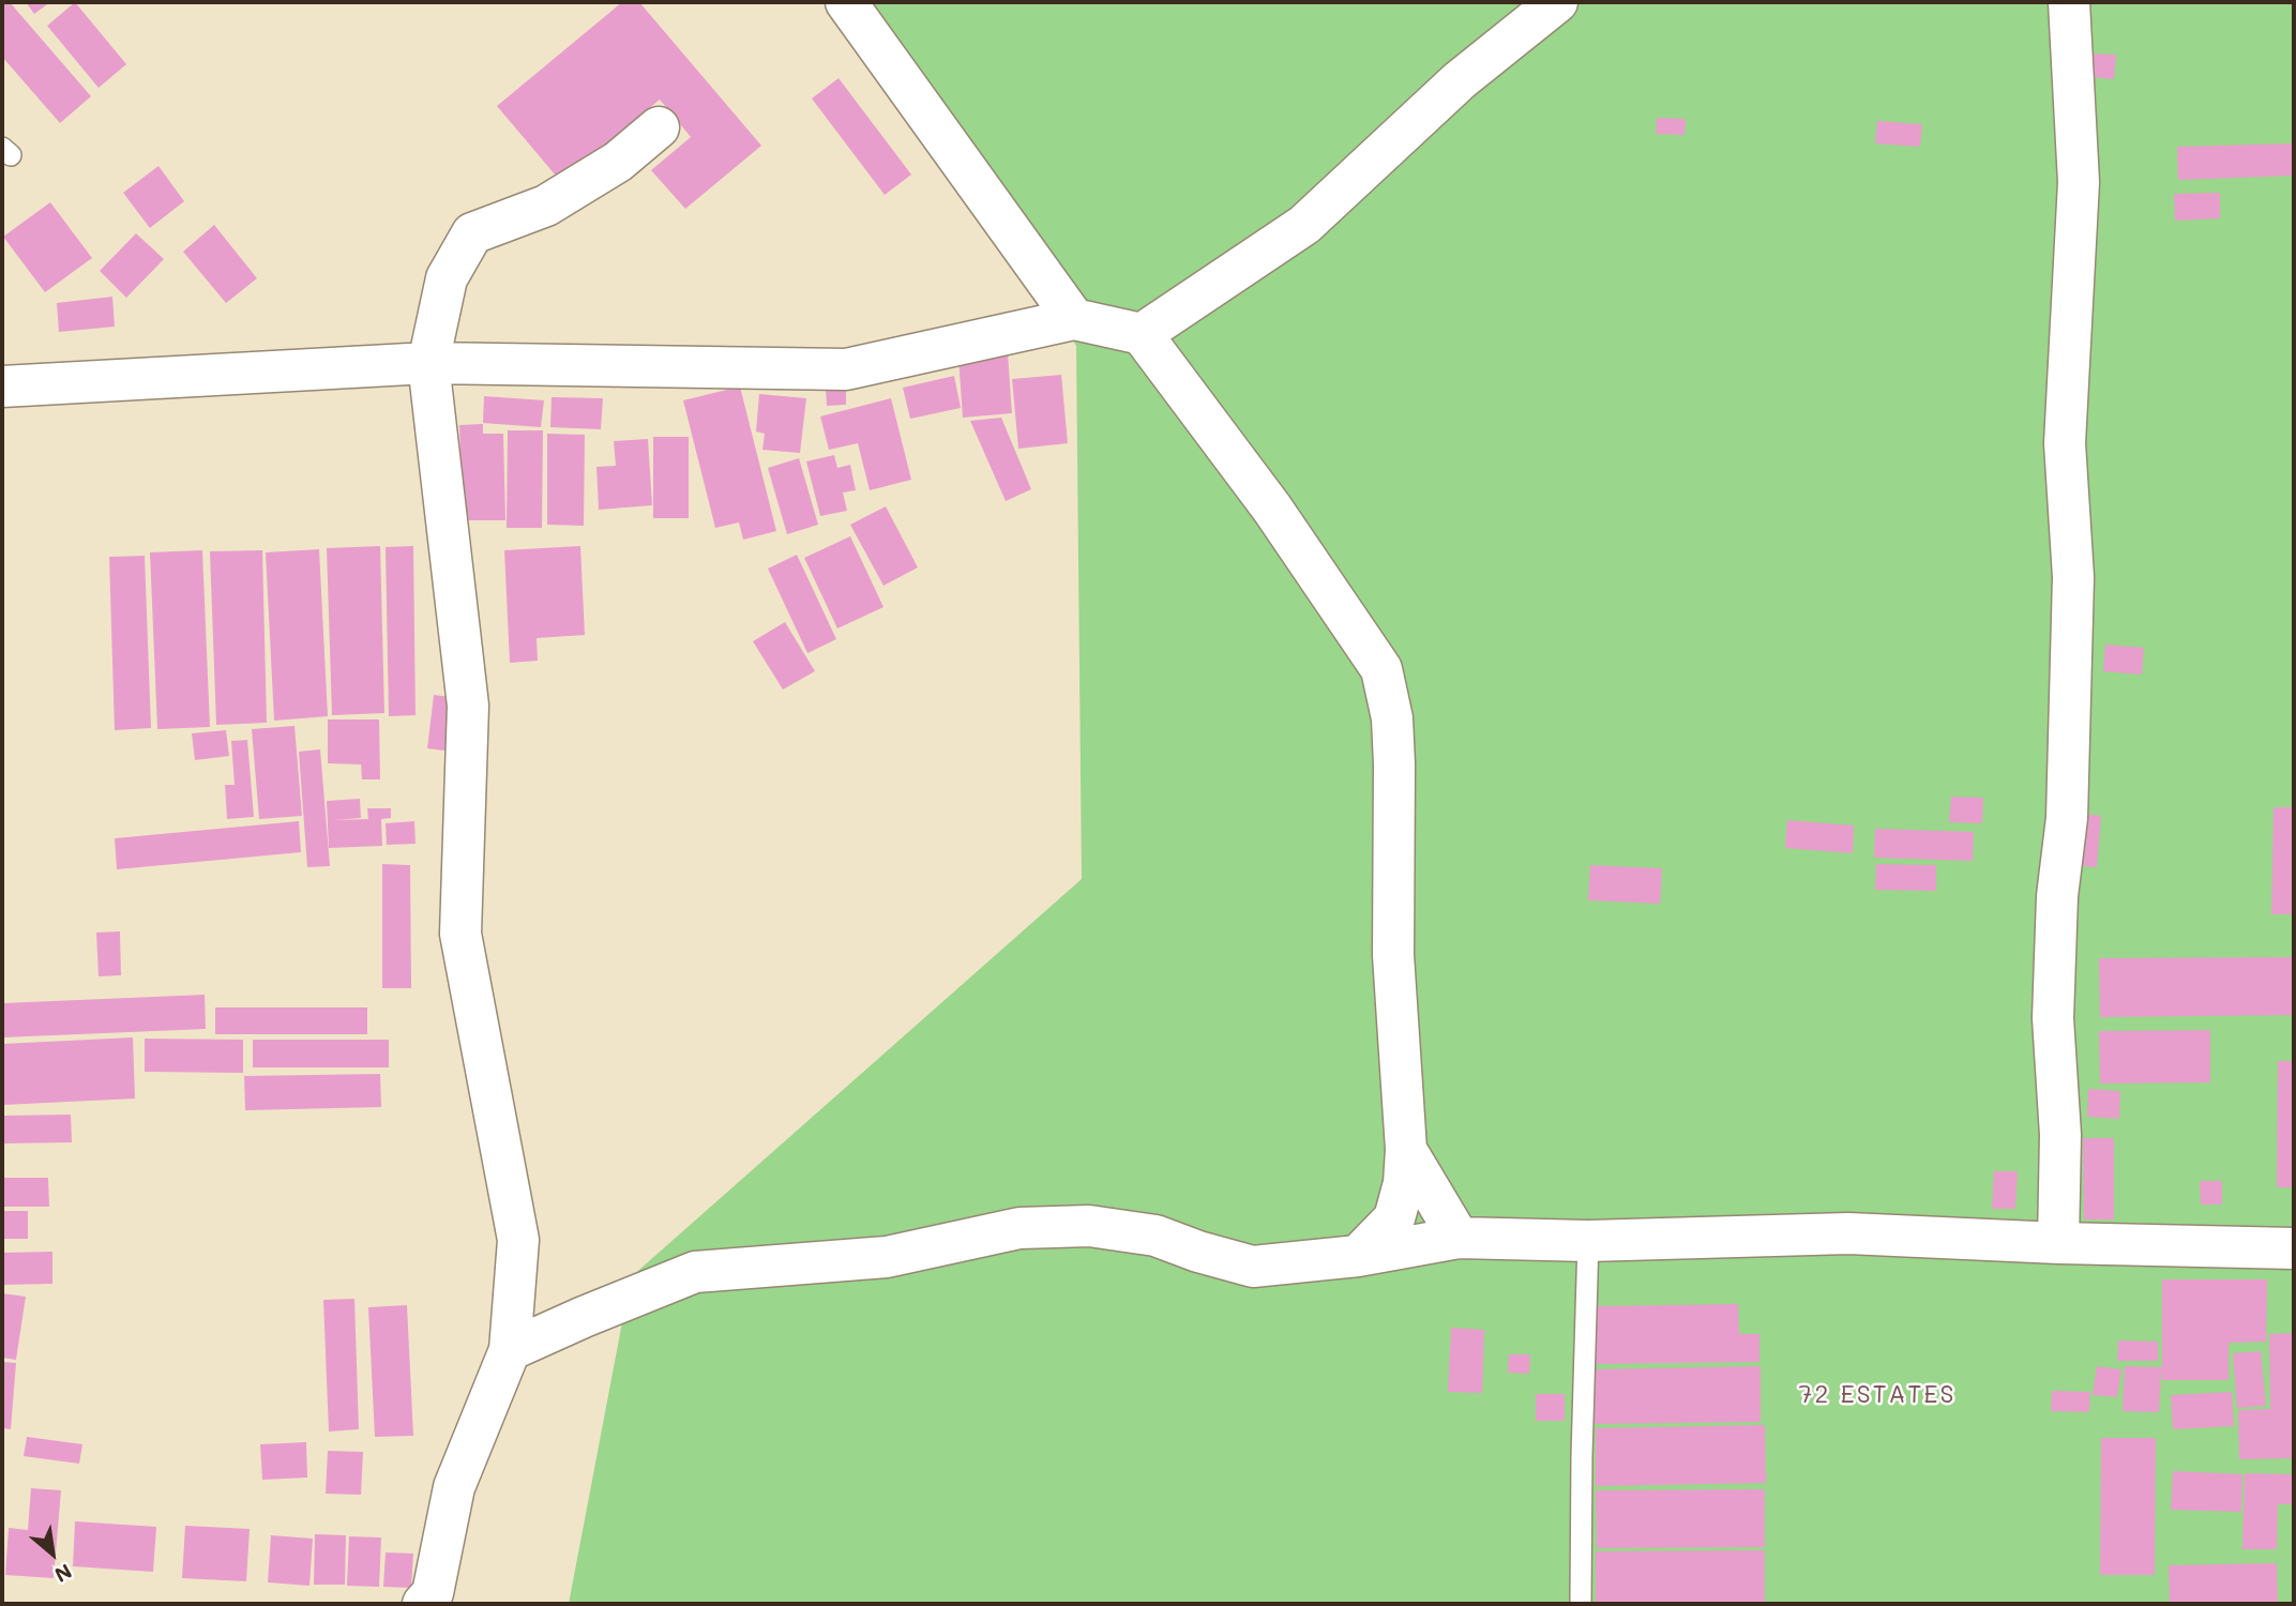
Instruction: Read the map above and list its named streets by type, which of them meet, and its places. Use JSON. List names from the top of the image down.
{
  "districts": ["72 ESTATES"],
  "north": "bottom right"
}
